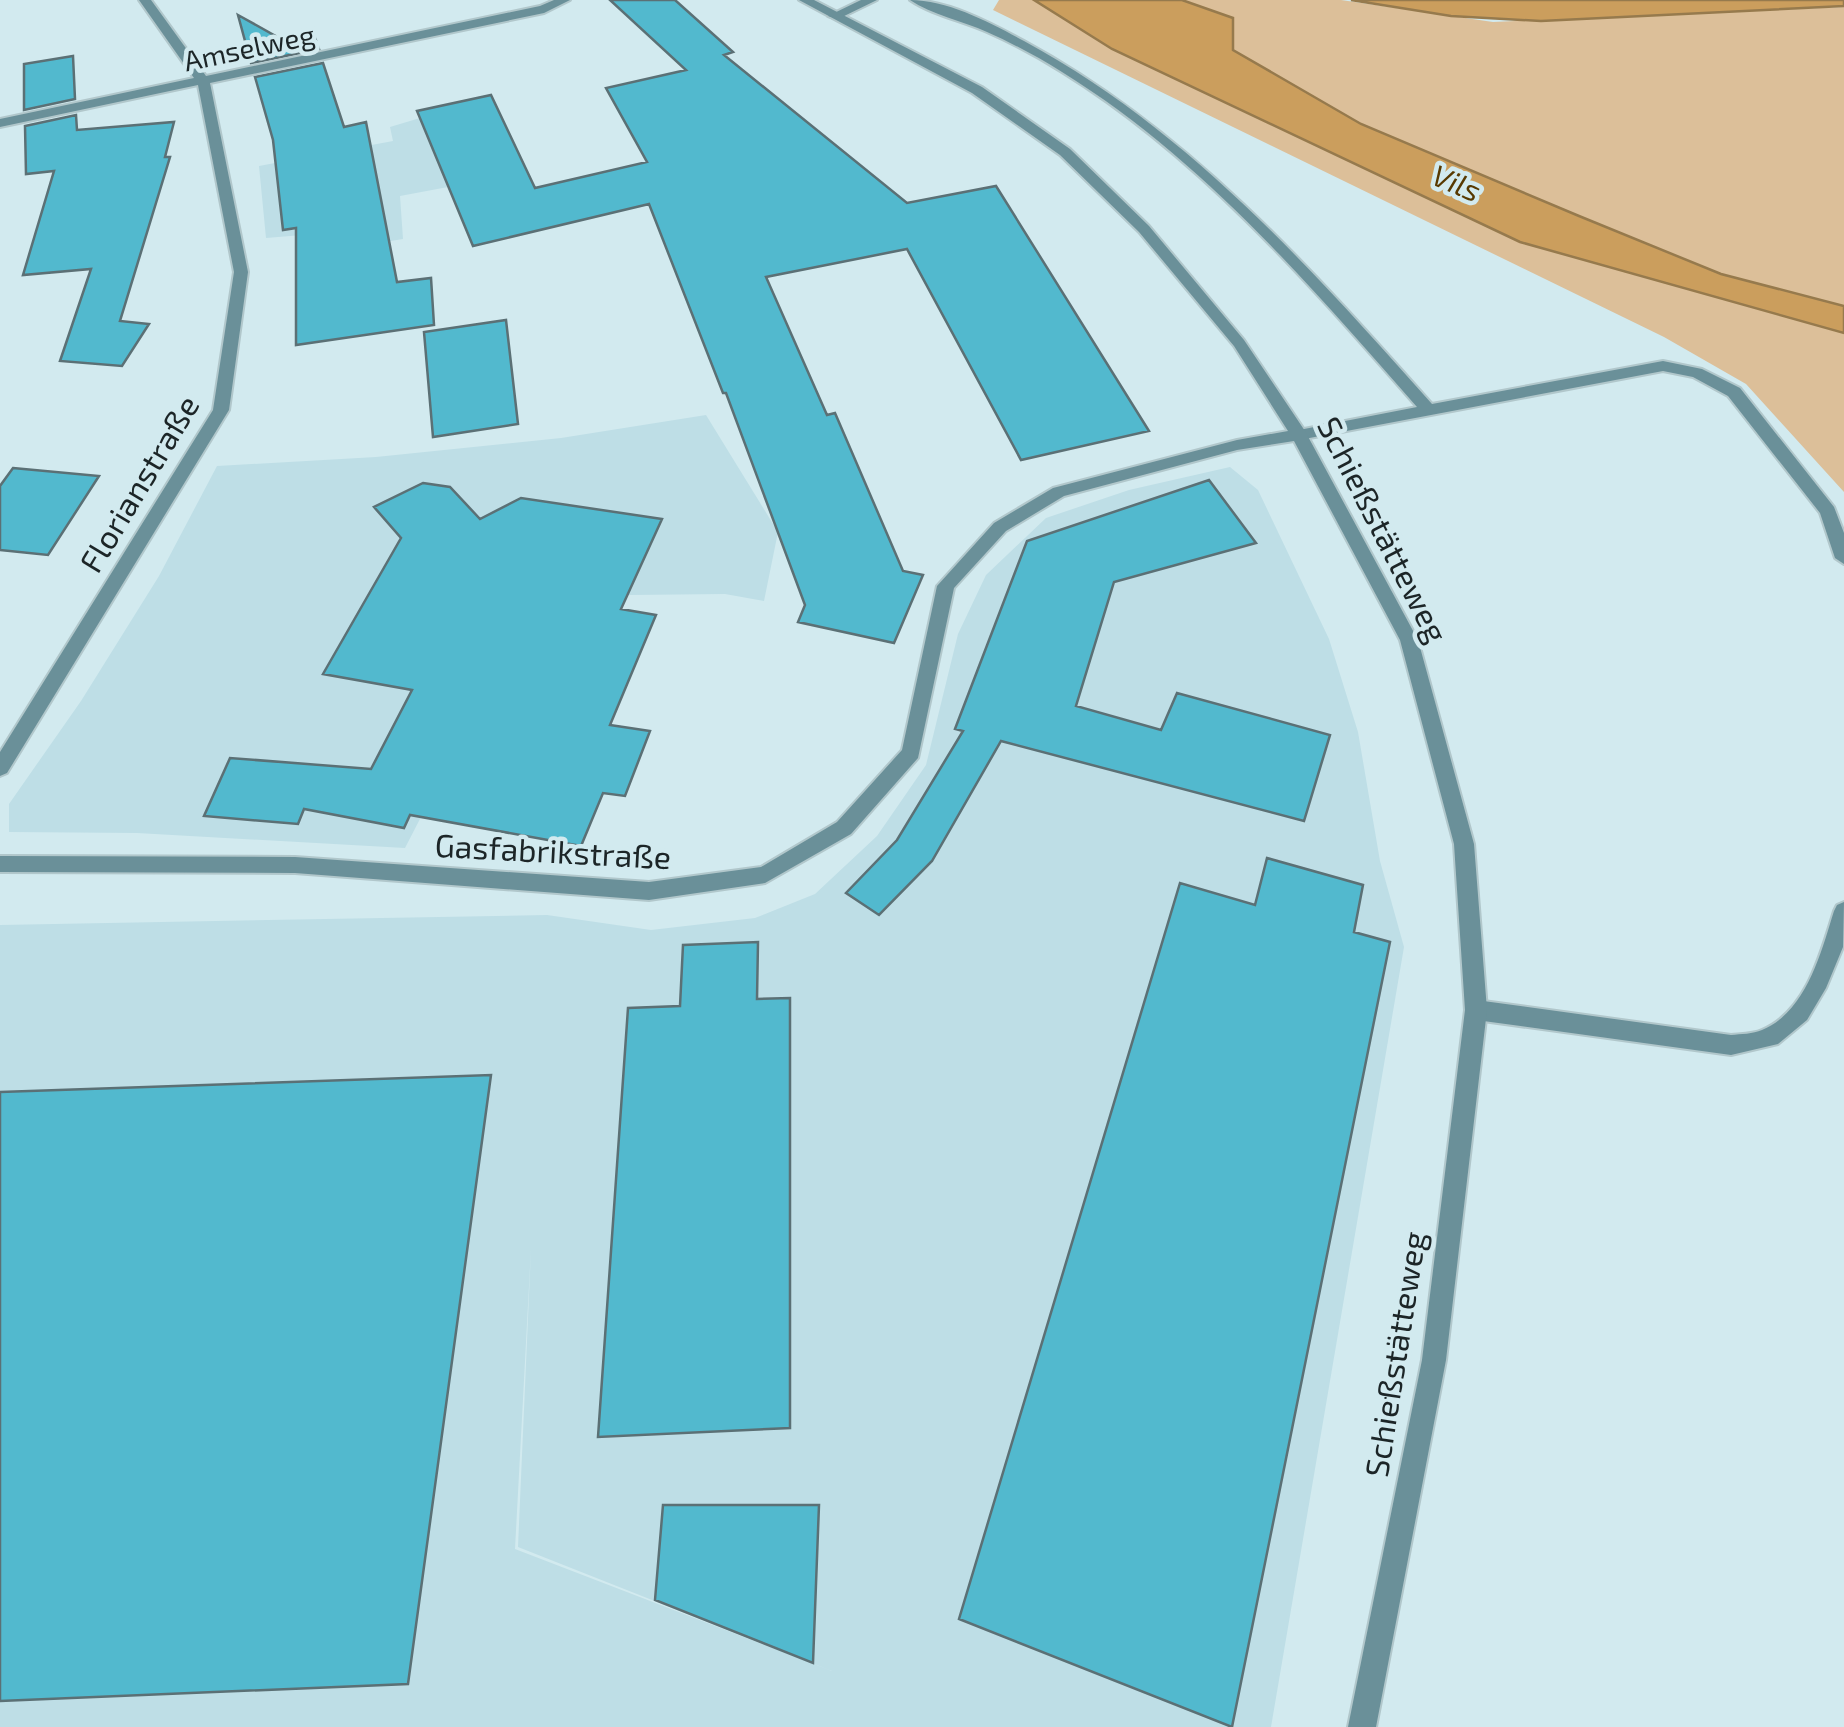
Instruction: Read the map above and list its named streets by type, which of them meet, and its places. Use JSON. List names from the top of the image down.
{
  "streets": {
    "street": [
      "Amselweg",
      "Florianstraße",
      "Schießstätteweg",
      "Gasfabrikstraße"
    ]
  },
  "crossings": [
    ["Amselweg", "Florianstraße"],
    ["Schießstätteweg", "Gasfabrikstraße"]
  ],
  "water": ["Vils"]
}
